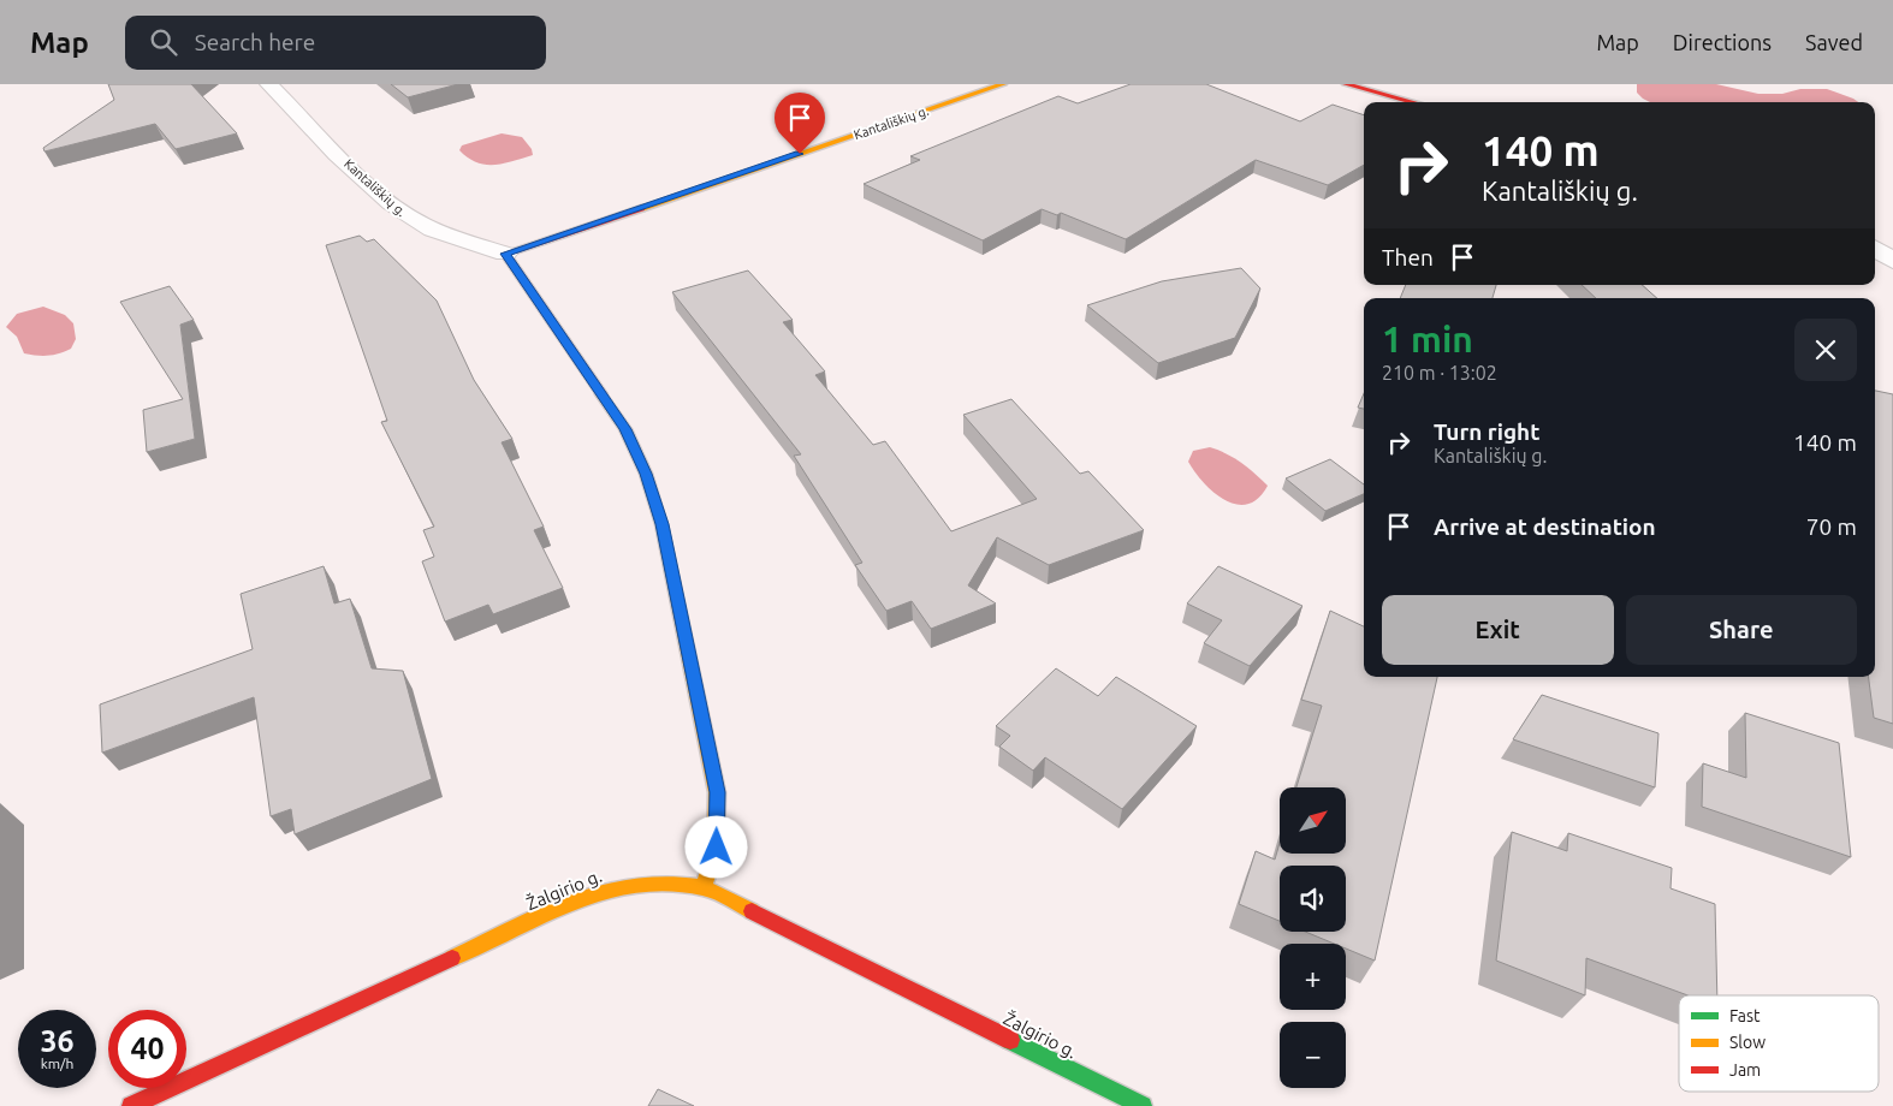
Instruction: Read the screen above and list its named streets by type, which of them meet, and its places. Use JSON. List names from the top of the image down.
{
  "streets": {
    "street": ["Kantališkių g.", "Žalgirio g."]
  },
  "legend": ["Fast", "Slow", "Jam"],
  "north": "top right",
  "page": {
    "header": "Map",
    "search": "Search here",
    "nav": ["Map", "Directions", "Saved"],
    "turn": ["140 m", "Kantališkių g."],
    "then": "Then",
    "heading": ["1 min", "210 m · 13:02"],
    "list": [
      {
        "name": "Turn right",
        "note": "Kantališkių g.",
        "value": "140 m"
      },
      {
        "name": "Arrive at destination",
        "value": "70 m"
      }
    ],
    "buttons": ["Exit", "Share"],
    "map_buttons": ["+", "−"],
    "speed": "36 km/h",
    "limit": "40"
  }
}
